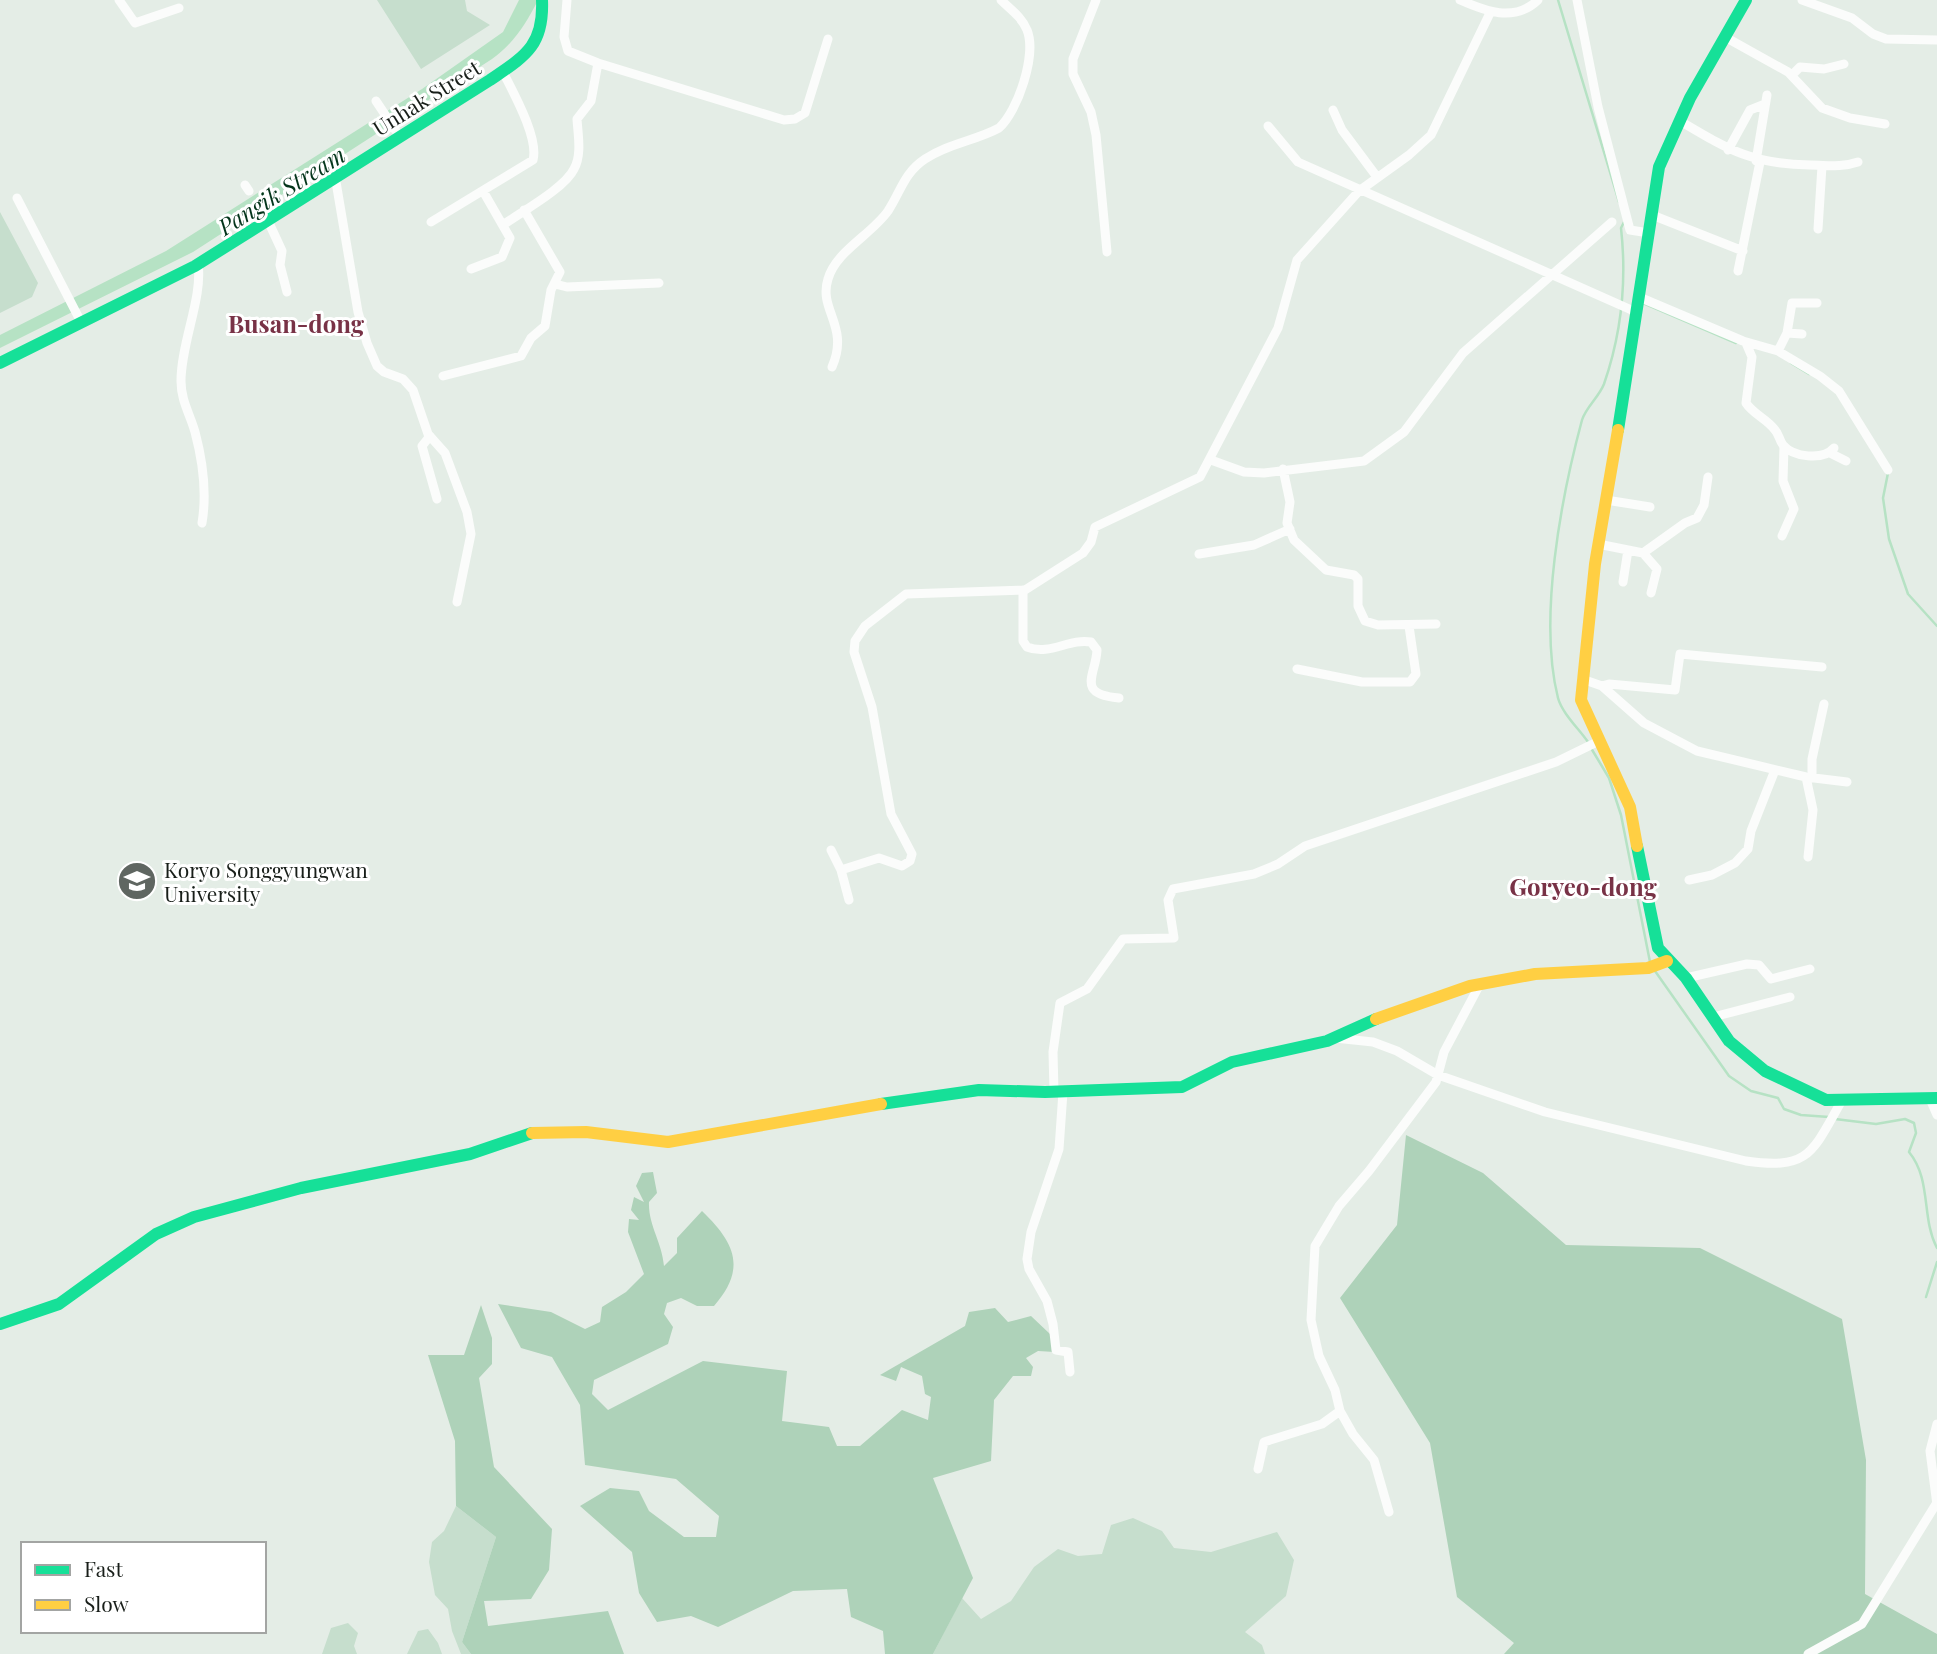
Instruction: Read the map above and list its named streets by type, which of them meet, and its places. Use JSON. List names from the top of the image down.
{
  "streets": {
    "street": ["Unhak Street"]
  },
  "districts": ["Busan-dong", "Goryeo-dong"],
  "water": ["Pangik Stream"],
  "places": {
    "school or university": ["Koryo Songgyungwan University"]
  },
  "legend": ["Fast", "Slow"]
}
